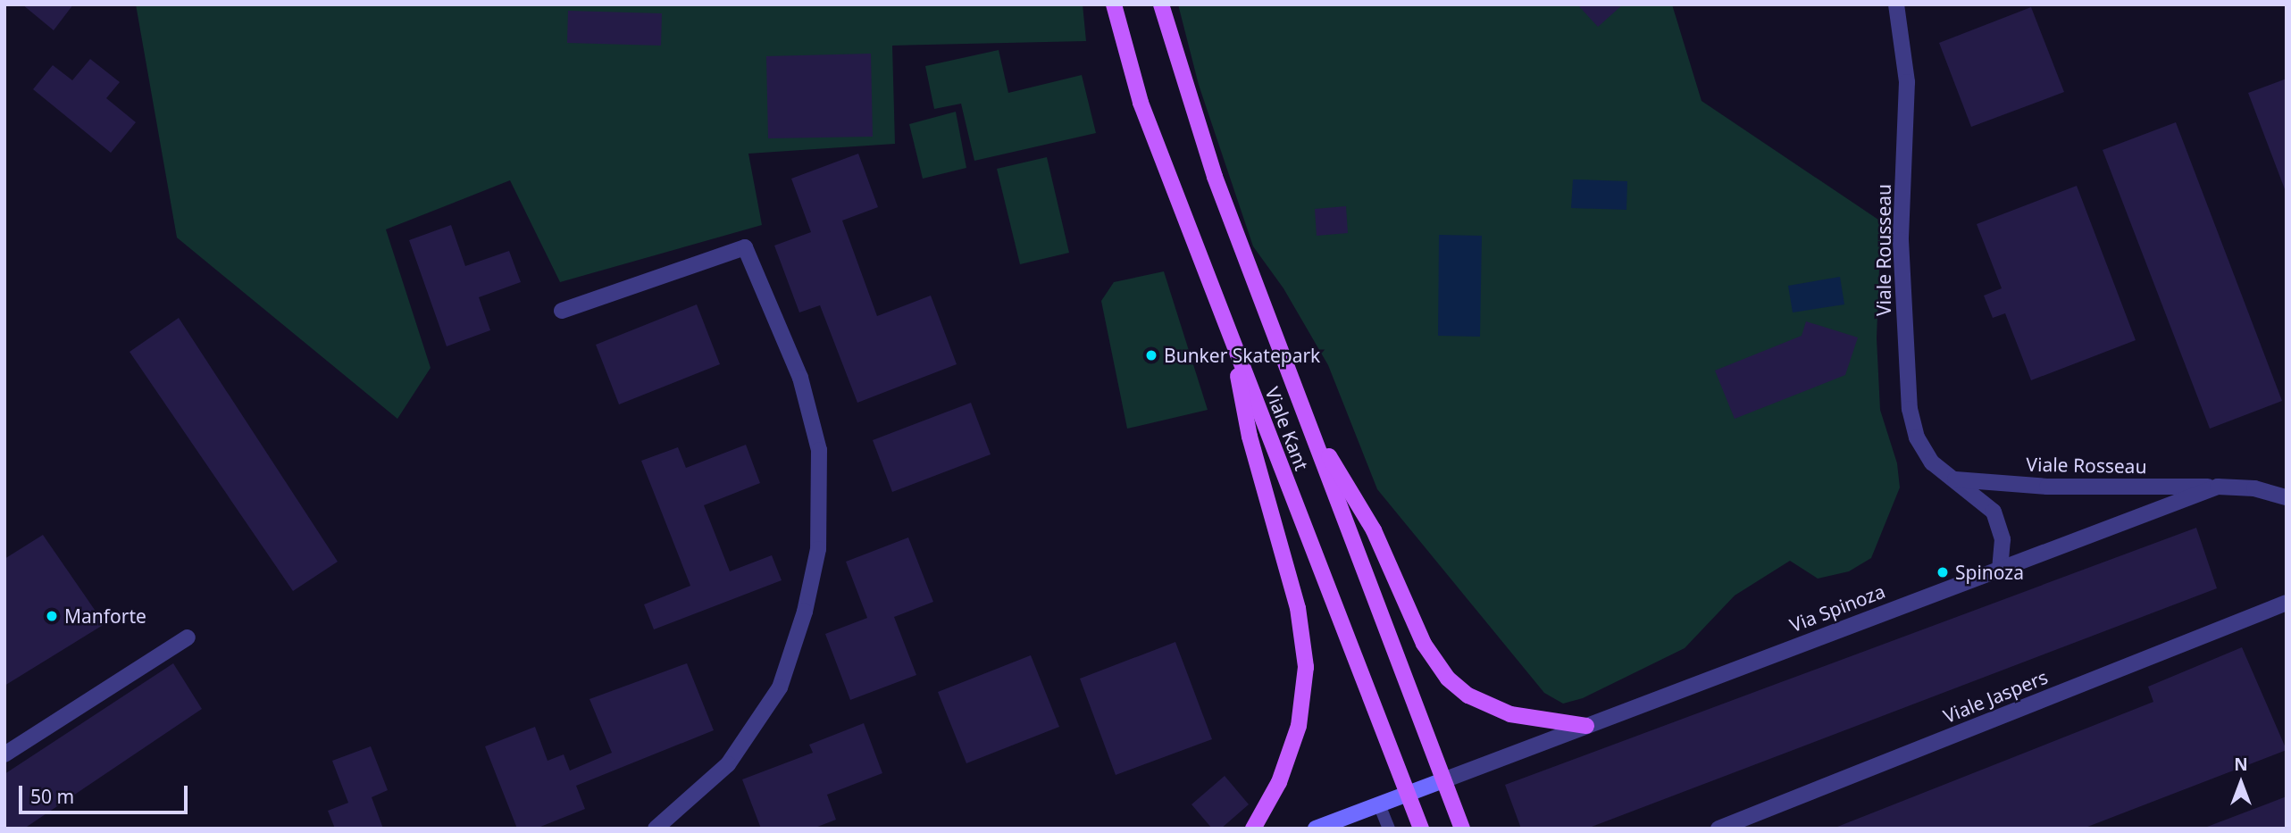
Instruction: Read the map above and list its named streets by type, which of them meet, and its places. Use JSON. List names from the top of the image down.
{
  "streets": {
    "main road": ["Viale Kant"],
    "street": [
      "Viale Rousseau",
      "Viale Rosseau",
      "Via Spinoza",
      "Viale Jaspers"
    ]
  },
  "crossings": [
    ["Viale Rousseau", "Viale Rosseau"],
    ["Viale Rousseau", "Via Spinoza"],
    ["Viale Kant", "Via Spinoza"],
    ["Viale Rosseau", "Via Spinoza"]
  ],
  "places": ["Bunker Skatepark", "Spinoza", "Manforte"],
  "scale_bar": "50 m",
  "north": "top"
}
